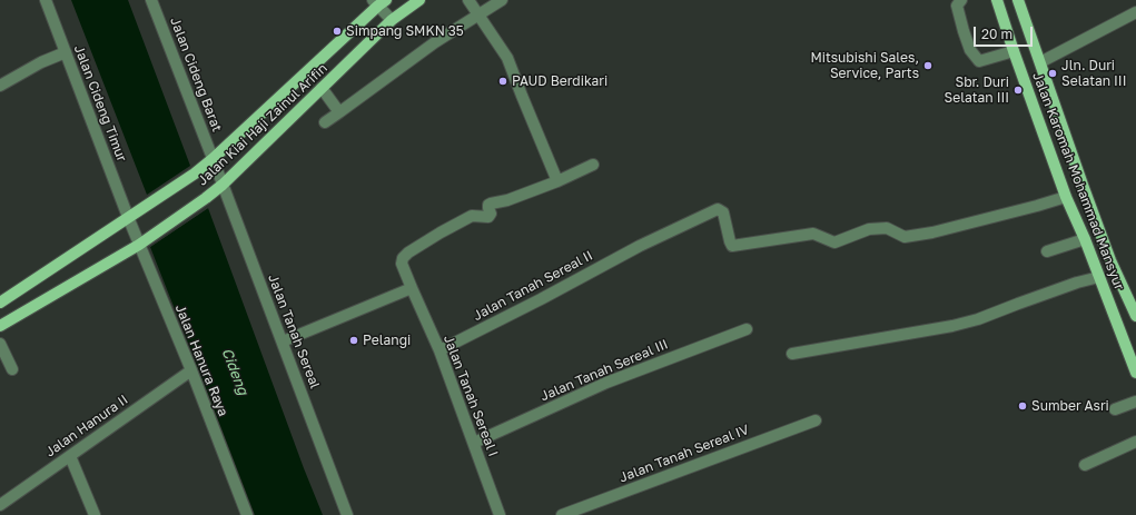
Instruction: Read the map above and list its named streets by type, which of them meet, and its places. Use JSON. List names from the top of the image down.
{
  "streets": {
    "main road": ["Jalan Kiai Haji Zainul Arifin", "Jalan Karomah Mohammad Mansyur"],
    "street": [
      "Jalan Cideng Barat",
      "Jalan Cideng Timur",
      "Jalan Tanah Sereal II",
      "Jalan Tanah Sereal",
      "Jalan Hanura Raya",
      "Jalan Tanah Sereal III",
      "Jalan Tanah Sereal I",
      "Jalan Hanura II",
      "Jalan Tanah Sereal IV"
    ]
  },
  "crossings": [
    ["Jalan Cideng Barat", "Jalan Kiai Haji Zainul Arifin"],
    ["Jalan Cideng Barat", "Jalan Tanah Sereal"],
    ["Jalan Cideng Timur", "Jalan Kiai Haji Zainul Arifin"],
    ["Jalan Cideng Timur", "Jalan Hanura Raya"],
    ["Jalan Kiai Haji Zainul Arifin", "Jalan Tanah Sereal"],
    ["Jalan Kiai Haji Zainul Arifin", "Jalan Hanura Raya"],
    ["Jalan Karomah Mohammad Mansyur", "Jalan Tanah Sereal II"],
    ["Jalan Tanah Sereal II", "Jalan Tanah Sereal I"],
    ["Jalan Hanura Raya", "Jalan Hanura II"],
    ["Jalan Tanah Sereal III", "Jalan Tanah Sereal I"]
  ],
  "water": ["Cideng"],
  "places": [
    "Simpang SMKN 35",
    "Mitsubishi Sales, Service, Parts",
    "Jln. Duri Selatan III",
    "PAUD Berdikari",
    "Sbr. Duri Selatan III",
    "Pelangi",
    "Sumber Asri"
  ],
  "scale_bar": "20 m"
}
